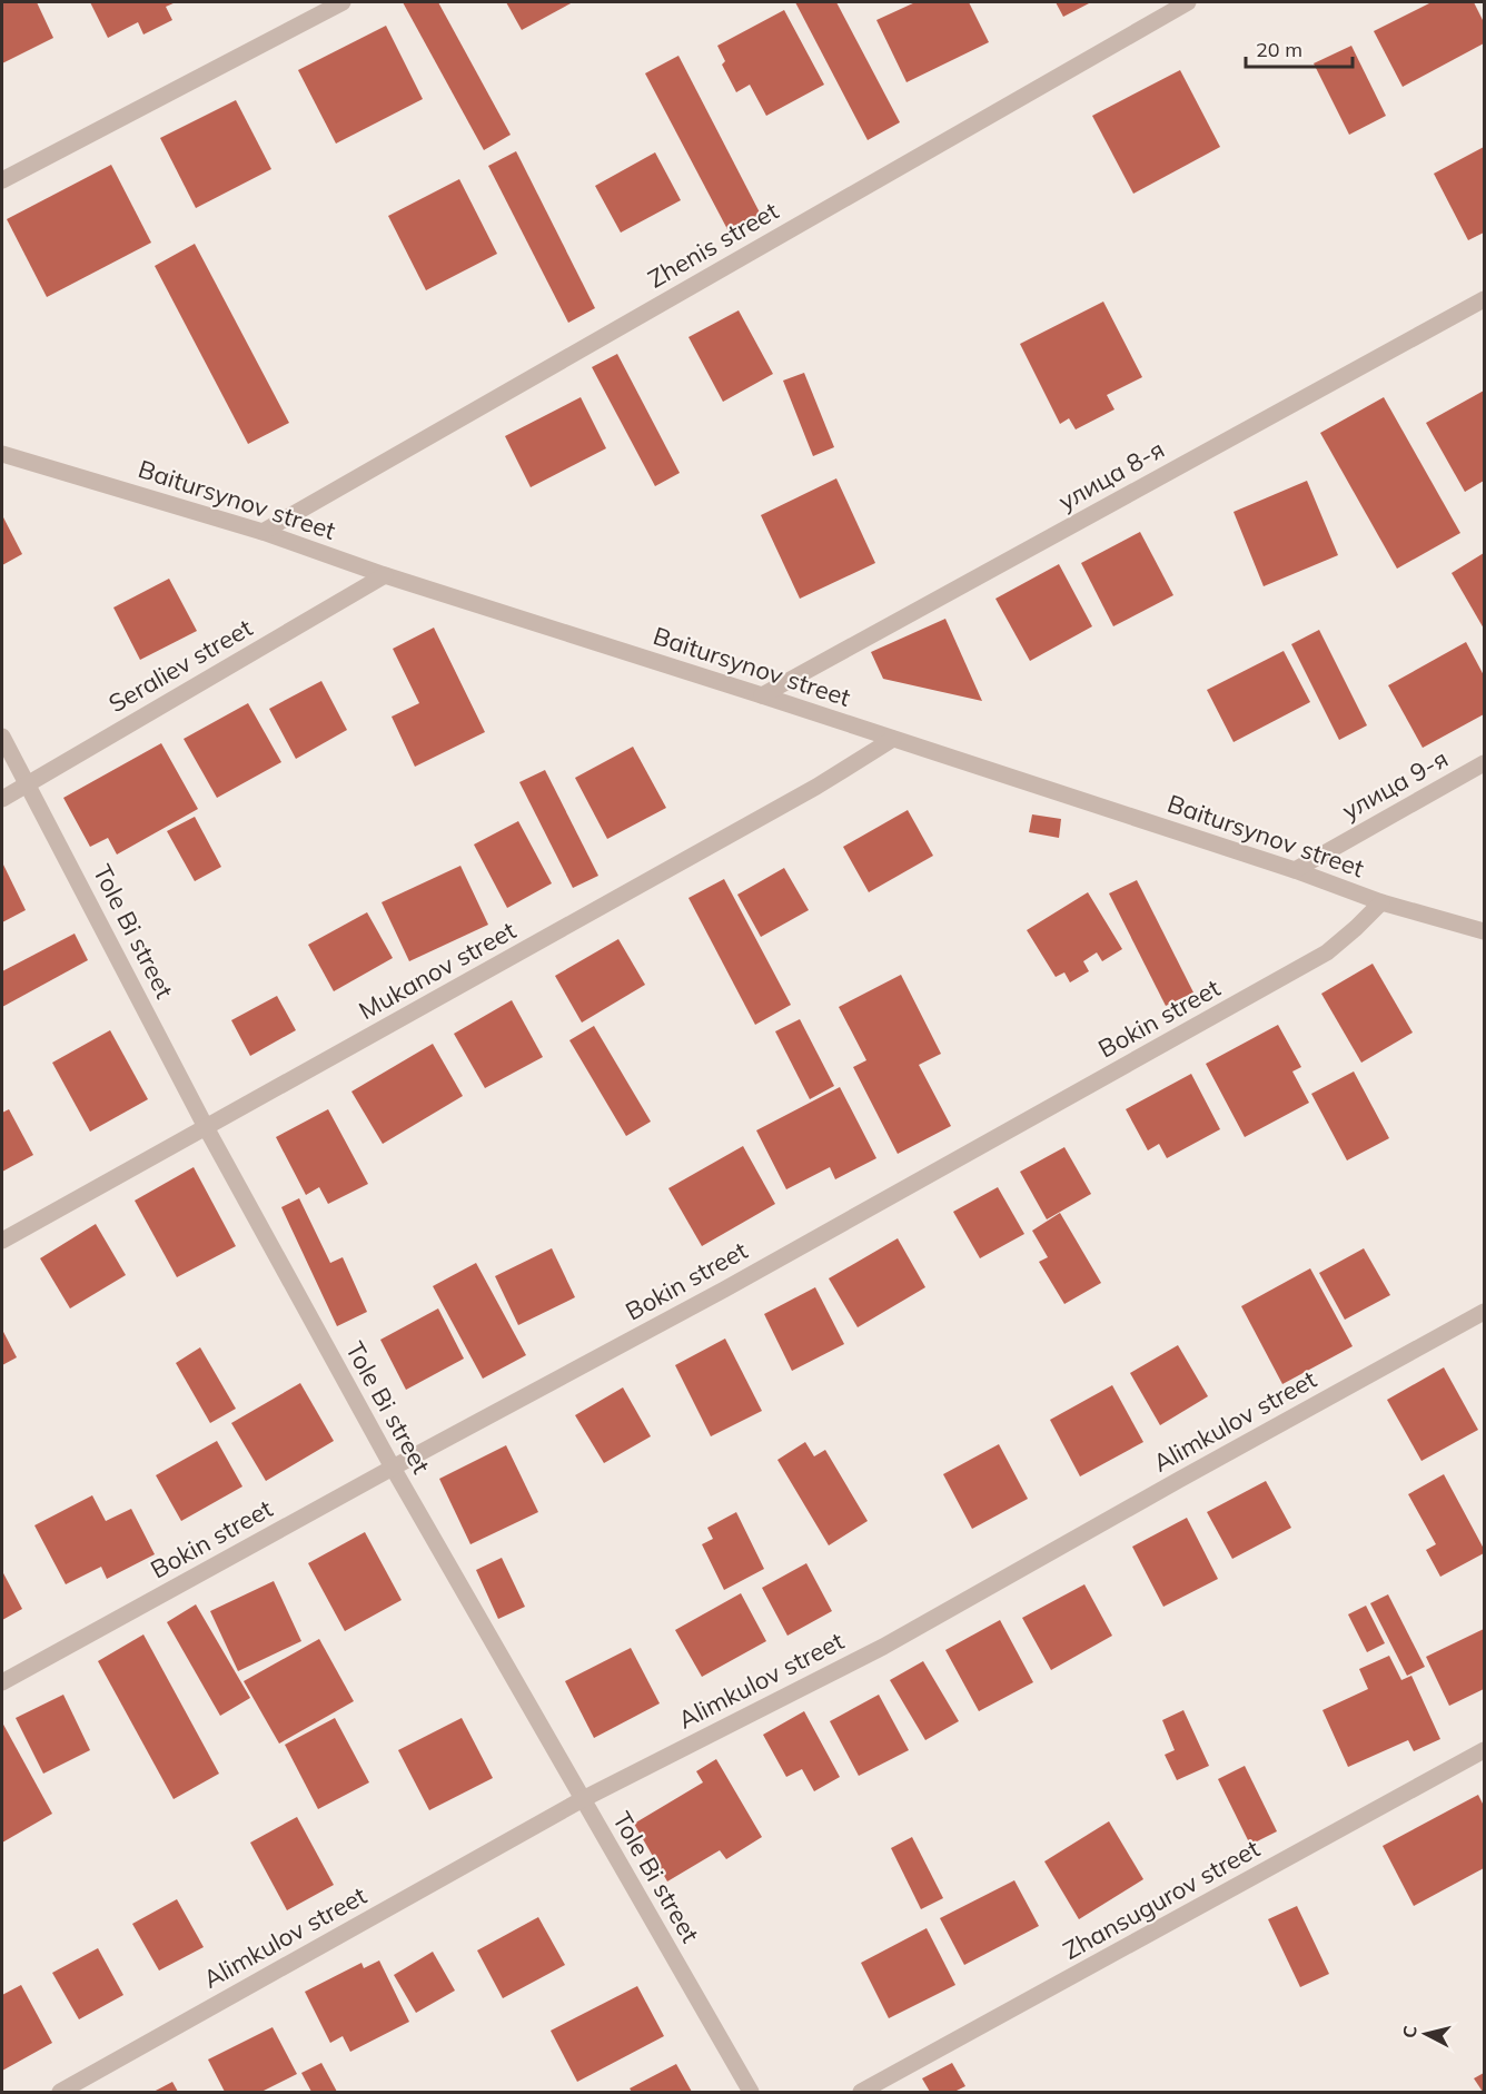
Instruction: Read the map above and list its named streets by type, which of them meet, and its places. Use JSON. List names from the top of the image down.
{
  "streets": {
    "street": [
      "Zhenis street",
      "улица 8-я",
      "Baitursynov street",
      "Seraliev street",
      "улица 9-я",
      "Tole Bi street",
      "Mukanov street",
      "Bokin street",
      "Alimkulov street",
      "Zhansugurov street"
    ]
  },
  "crossings": [
    ["Zhenis street", "Baitursynov street"],
    ["улица 8-я", "Baitursynov street"],
    ["Baitursynov street", "Seraliev street"],
    ["Baitursynov street", "улица 9-я"],
    ["Baitursynov street", "Mukanov street"],
    ["Baitursynov street", "Bokin street"],
    ["Seraliev street", "Tole Bi street"],
    ["Tole Bi street", "Mukanov street"],
    ["Tole Bi street", "Bokin street"],
    ["Tole Bi street", "Alimkulov street"]
  ],
  "scale_bar": "20 m",
  "north": "left"
}
